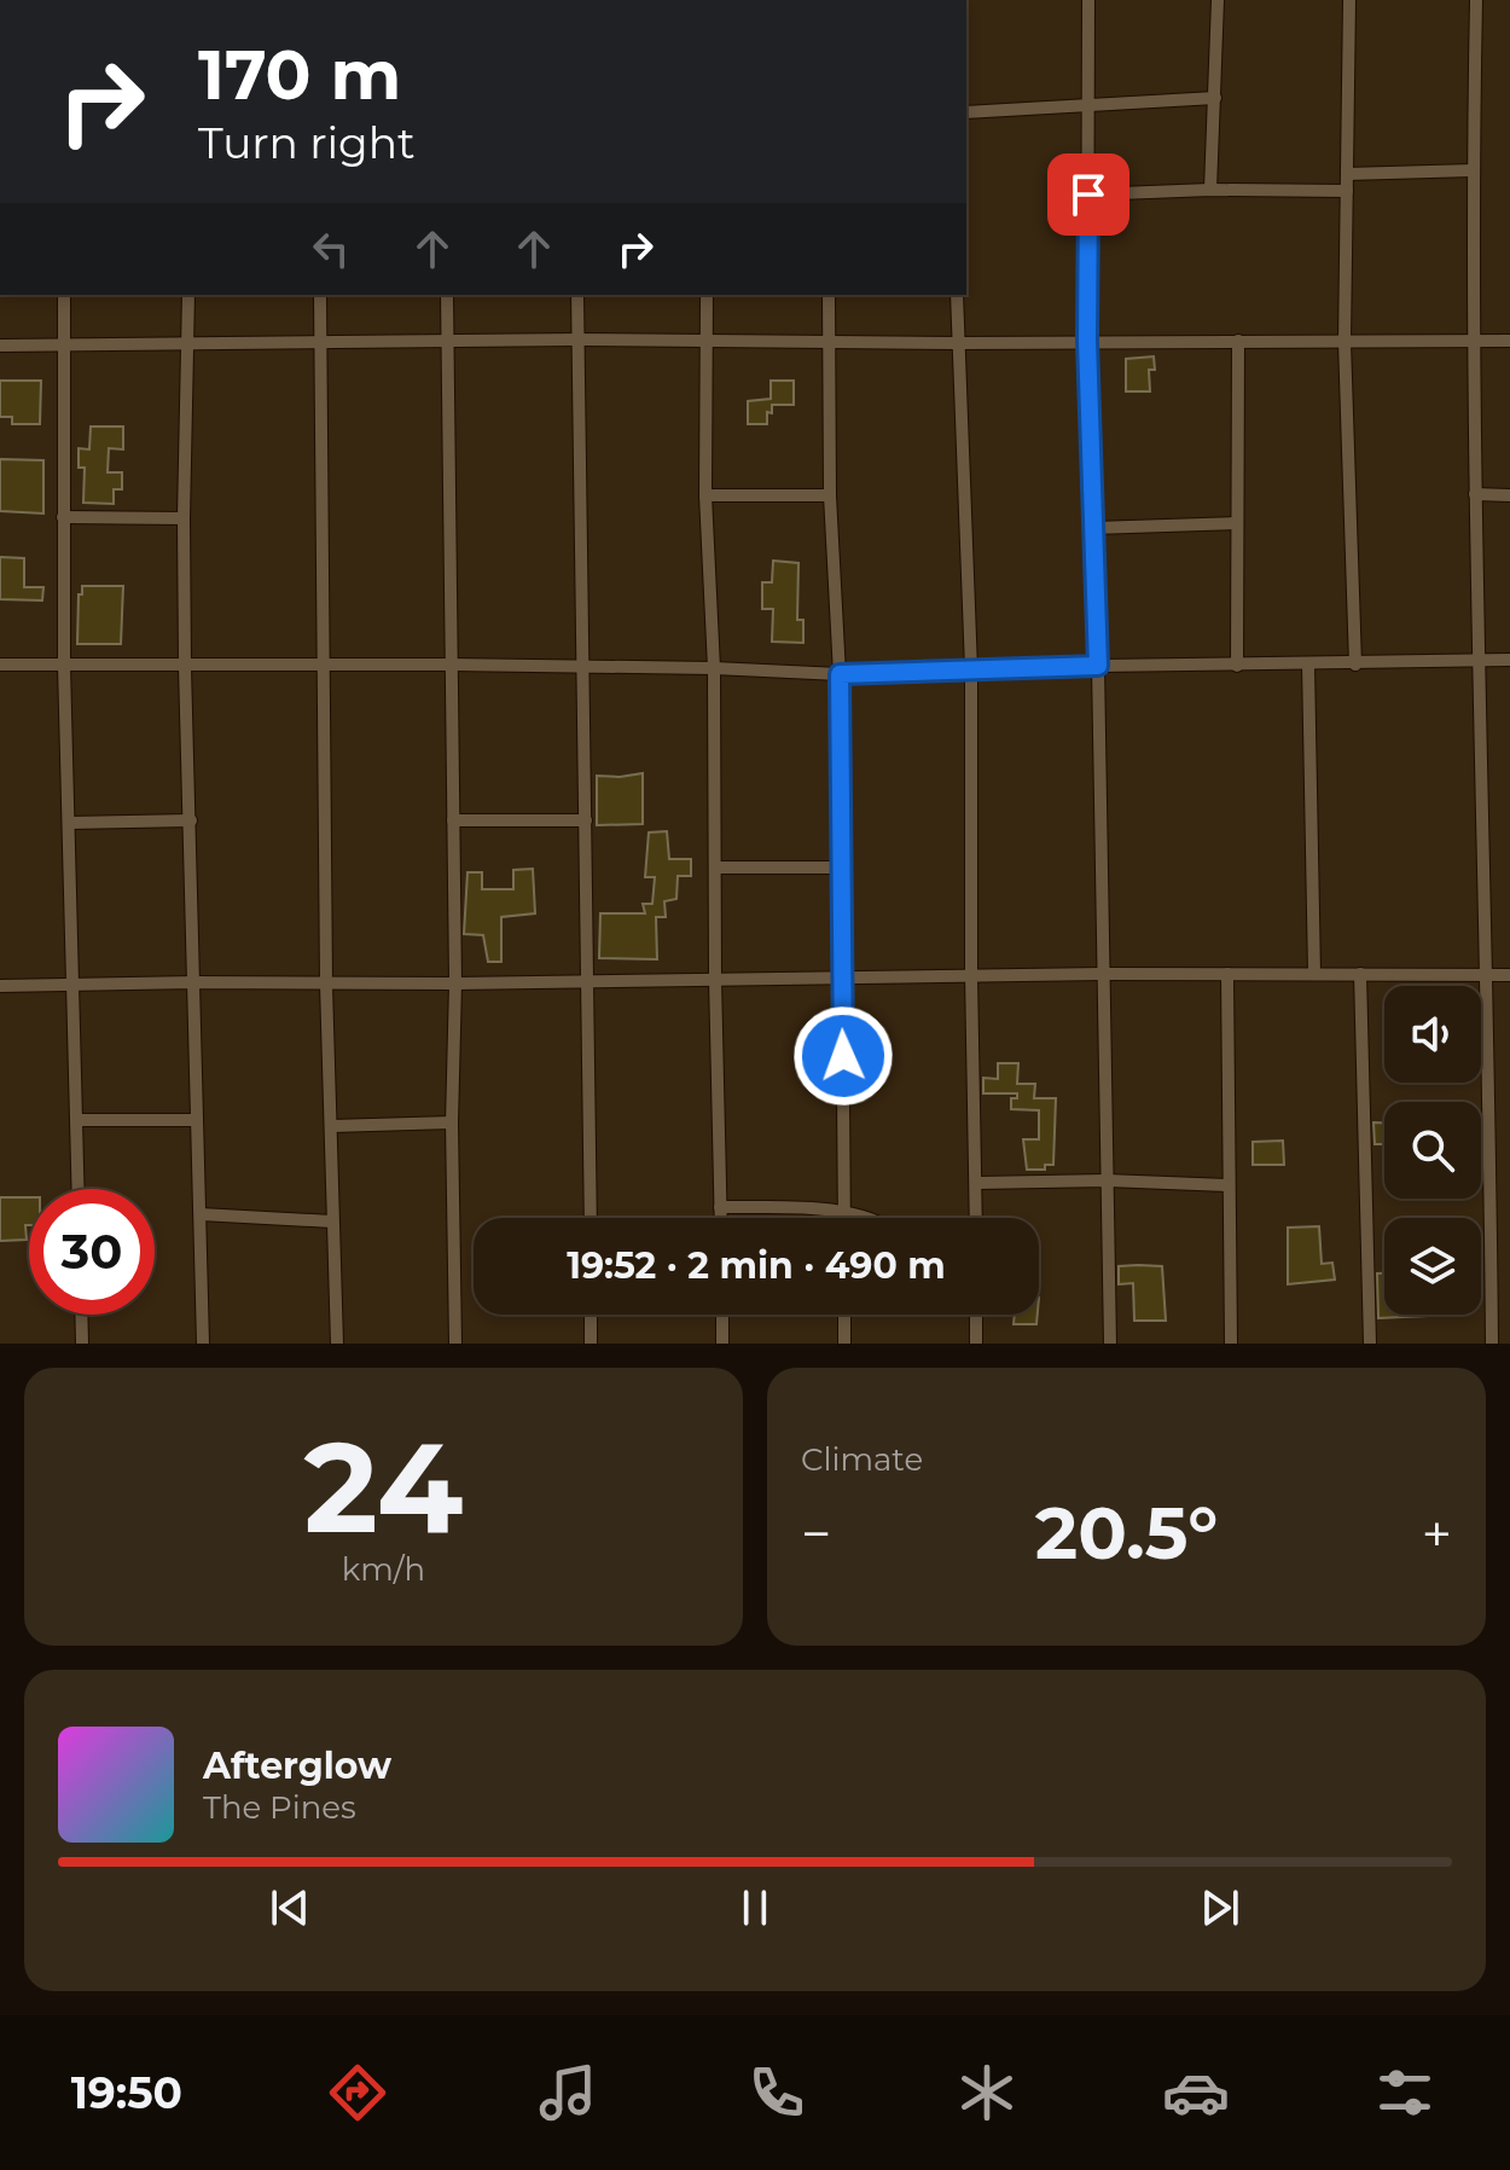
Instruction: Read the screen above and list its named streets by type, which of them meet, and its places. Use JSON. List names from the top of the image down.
{
  "page": {
    "turn": ["170 m", "Turn right"],
    "limit": "30",
    "trip": "19:52 · 2 min · 490 m",
    "tile": [
      ["24", "km/h"],
      "Climate"
    ],
    "heat": ["−", "20.5°", "+"],
    "song": ["Afterglow", "The Pines"],
    "tabs": "19:50"
  }
}
